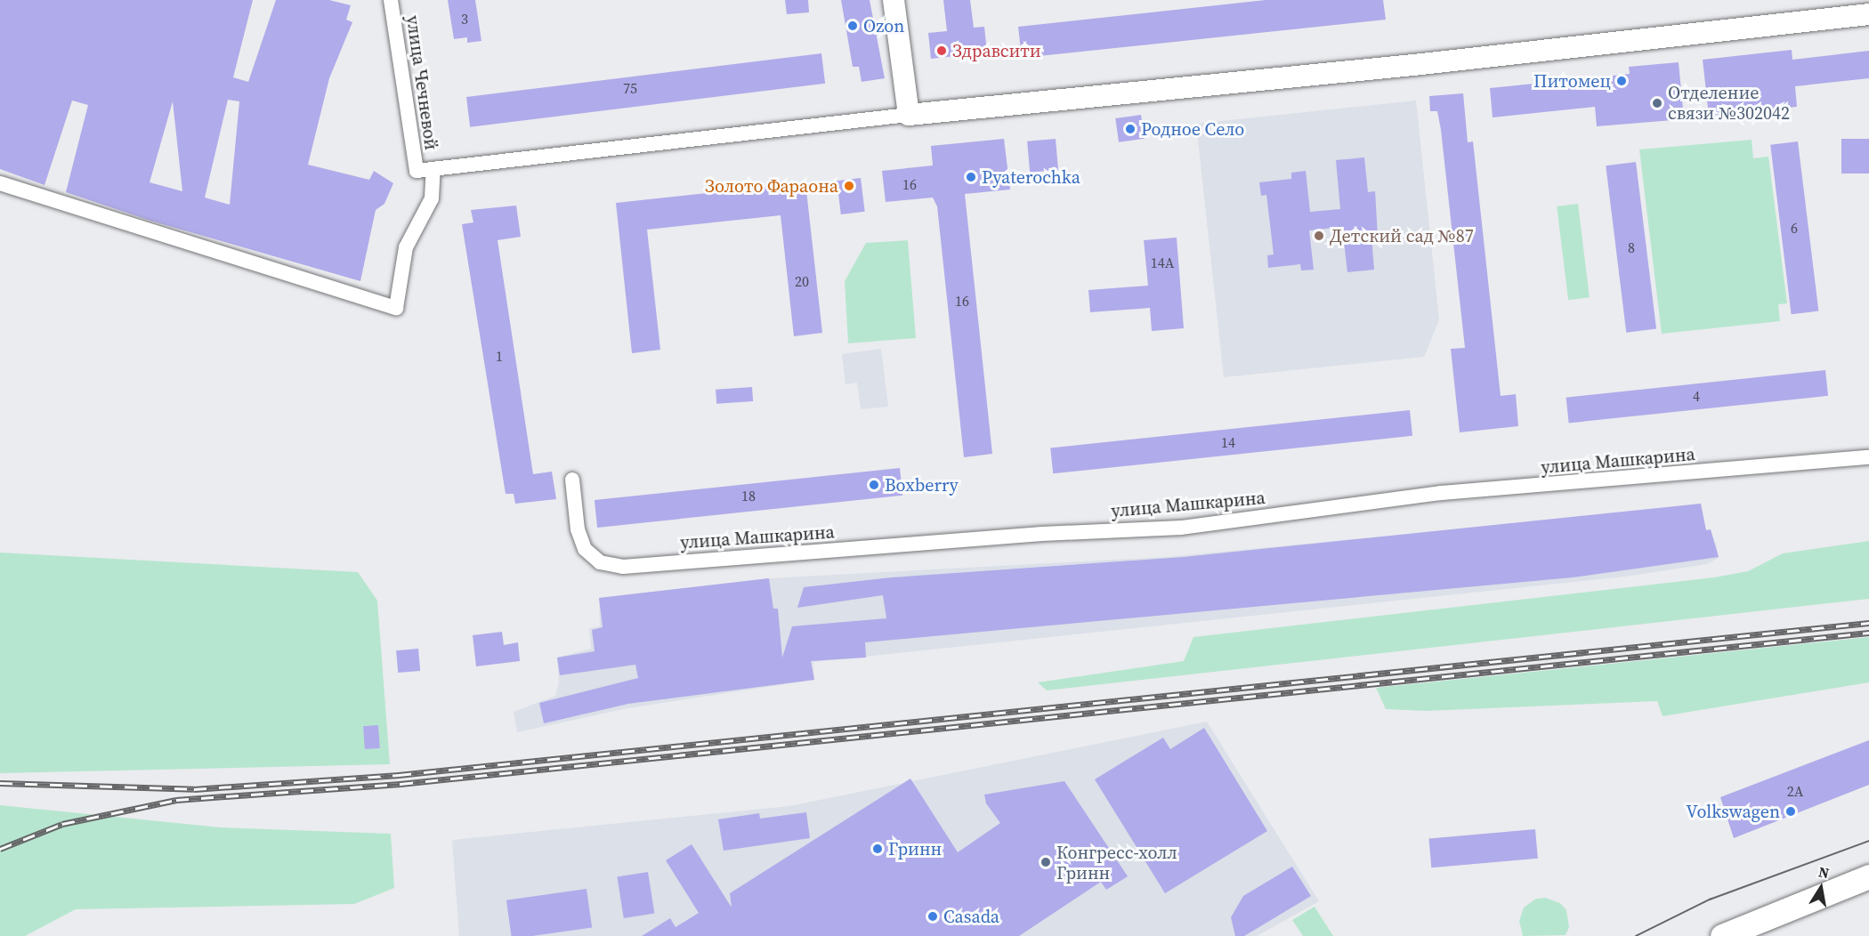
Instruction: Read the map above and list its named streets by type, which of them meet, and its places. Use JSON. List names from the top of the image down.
{
  "streets": {
    "street": ["улица Чечневой", "улица Машкарина"]
  },
  "places": [
    "Ozon",
    "Здравсити",
    "Питомец",
    "Отделение связи №302042",
    "Родное Село",
    "Pyaterochka",
    "Золото Фараона",
    "Детский сад №87",
    "Boxberry",
    "Volkswagen",
    "Гринн",
    "Конгресс-холл Гринн",
    "Casada"
  ],
  "house_numbers": [
    "3",
    "75",
    "16",
    "6",
    "8",
    "14А",
    "20",
    "16",
    "1",
    "4",
    "14",
    "18",
    "2А"
  ],
  "north": "top"
}
